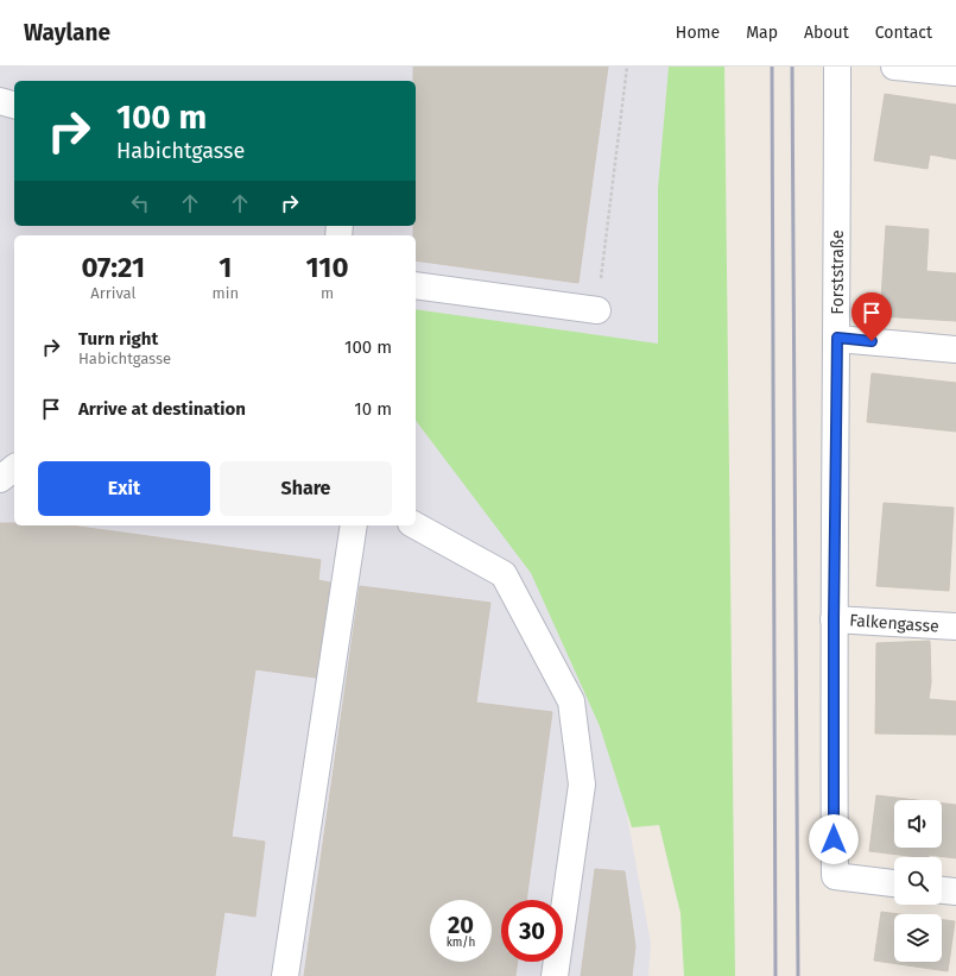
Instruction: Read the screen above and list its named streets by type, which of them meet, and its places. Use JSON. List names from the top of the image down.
{
  "streets": {
    "street": ["Forststraße", "Falkengasse"]
  },
  "crossings": [
    ["Forststraße", "Falkengasse"]
  ],
  "page": {
    "header": "Waylane",
    "nav": [
      "Home",
      "Map",
      "About",
      "Contact"
    ],
    "turn": ["100 m", "Habichtgasse"],
    "eta": [
      "07:21",
      "Arrival",
      "1",
      "min",
      "110",
      "m"
    ],
    "list": [
      {
        "name": "Turn right",
        "note": "Habichtgasse",
        "value": "100 m"
      },
      {
        "name": "Arrive at destination",
        "value": "10 m"
      }
    ],
    "buttons": ["Exit", "Share"],
    "speed": "20 km/h",
    "limit": "30"
  }
}
